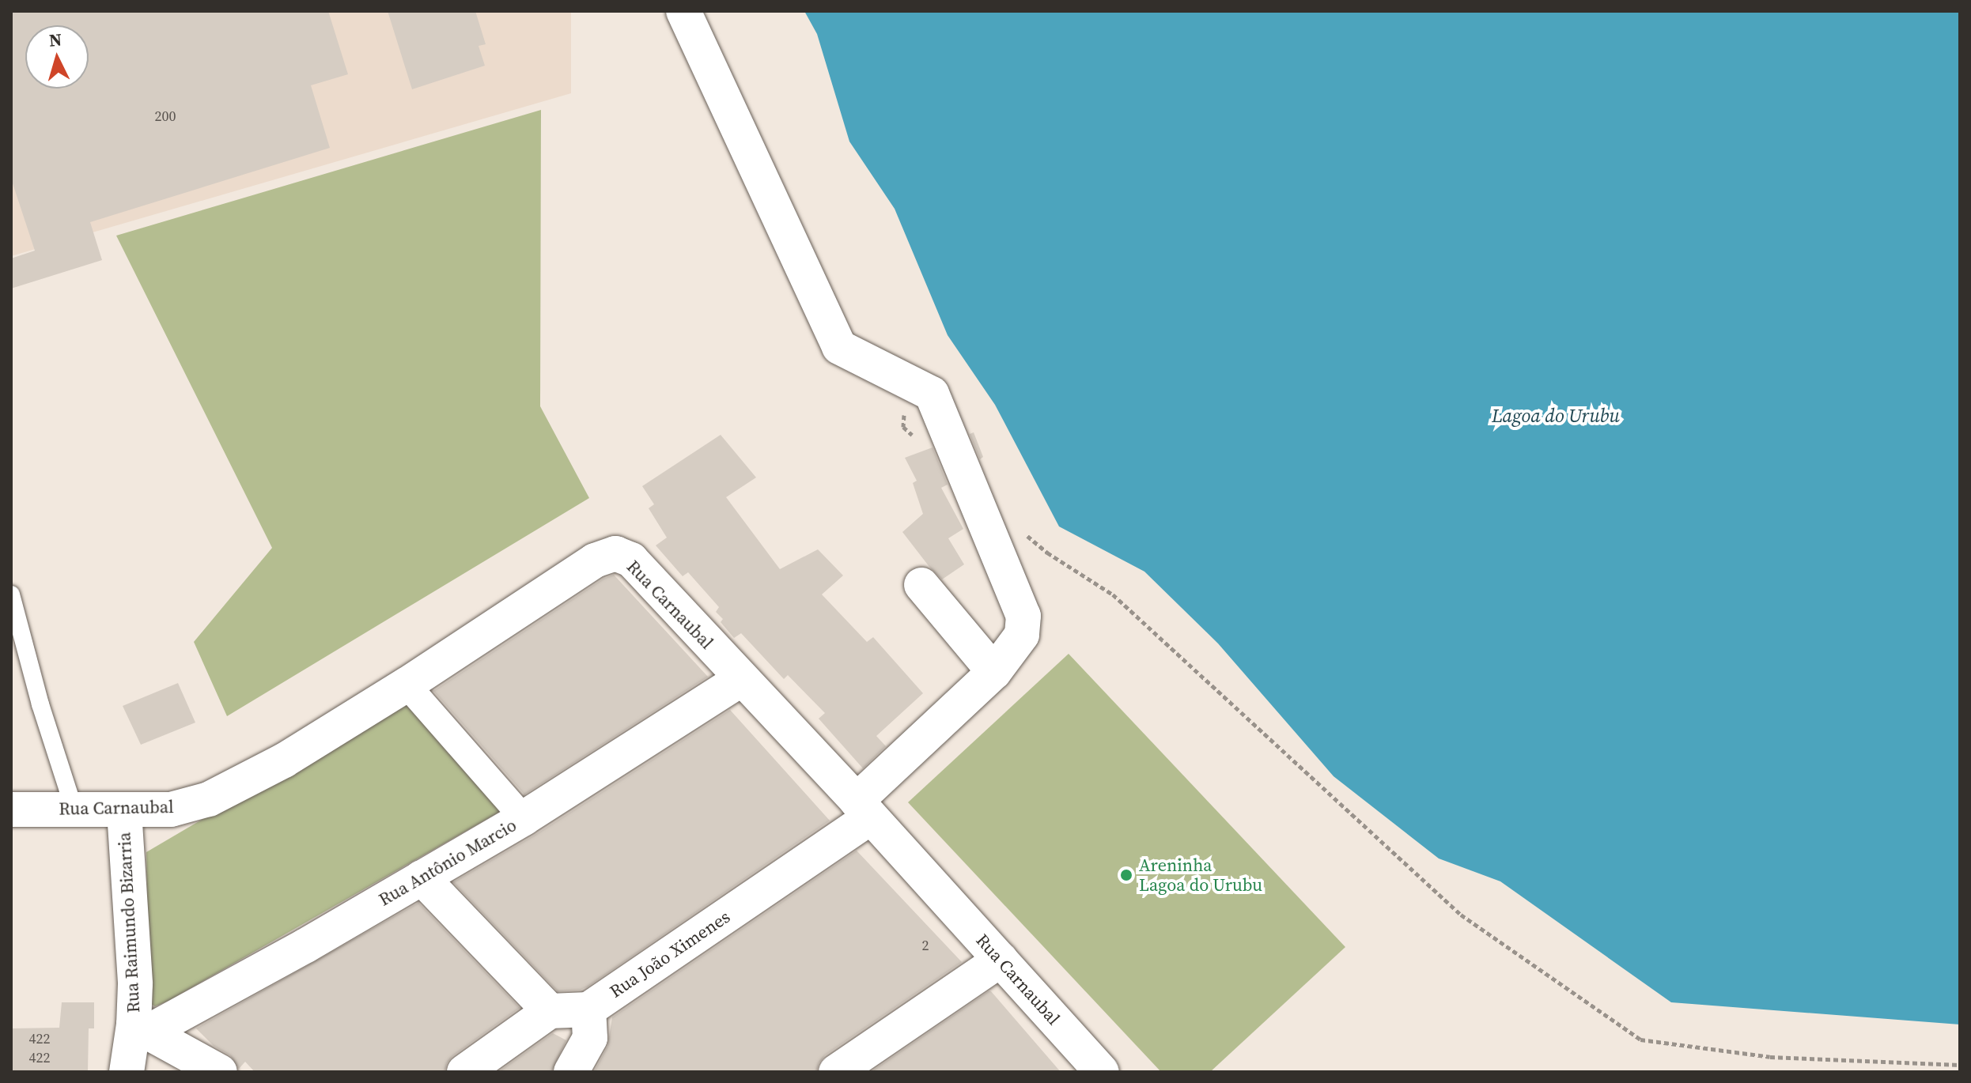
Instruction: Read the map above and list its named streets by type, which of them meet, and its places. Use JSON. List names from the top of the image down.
{
  "streets": {
    "street": [
      "Rua Carnaubal",
      "Rua Antônio Marcio",
      "Rua Raimundo Bizarria",
      "Rua João Ximenes"
    ]
  },
  "crossings": [
    ["Rua Carnaubal", "Rua Antônio Marcio"],
    ["Rua Carnaubal", "Rua Raimundo Bizarria"],
    ["Rua Carnaubal", "Rua João Ximenes"],
    ["Rua Antônio Marcio", "Rua Raimundo Bizarria"]
  ],
  "water": ["Lagoa do Urubu"],
  "places": ["Areninha Lagoa do Urubu"],
  "house_numbers": [
    "200",
    "2",
    "422",
    "422"
  ],
  "north": "top"
}
